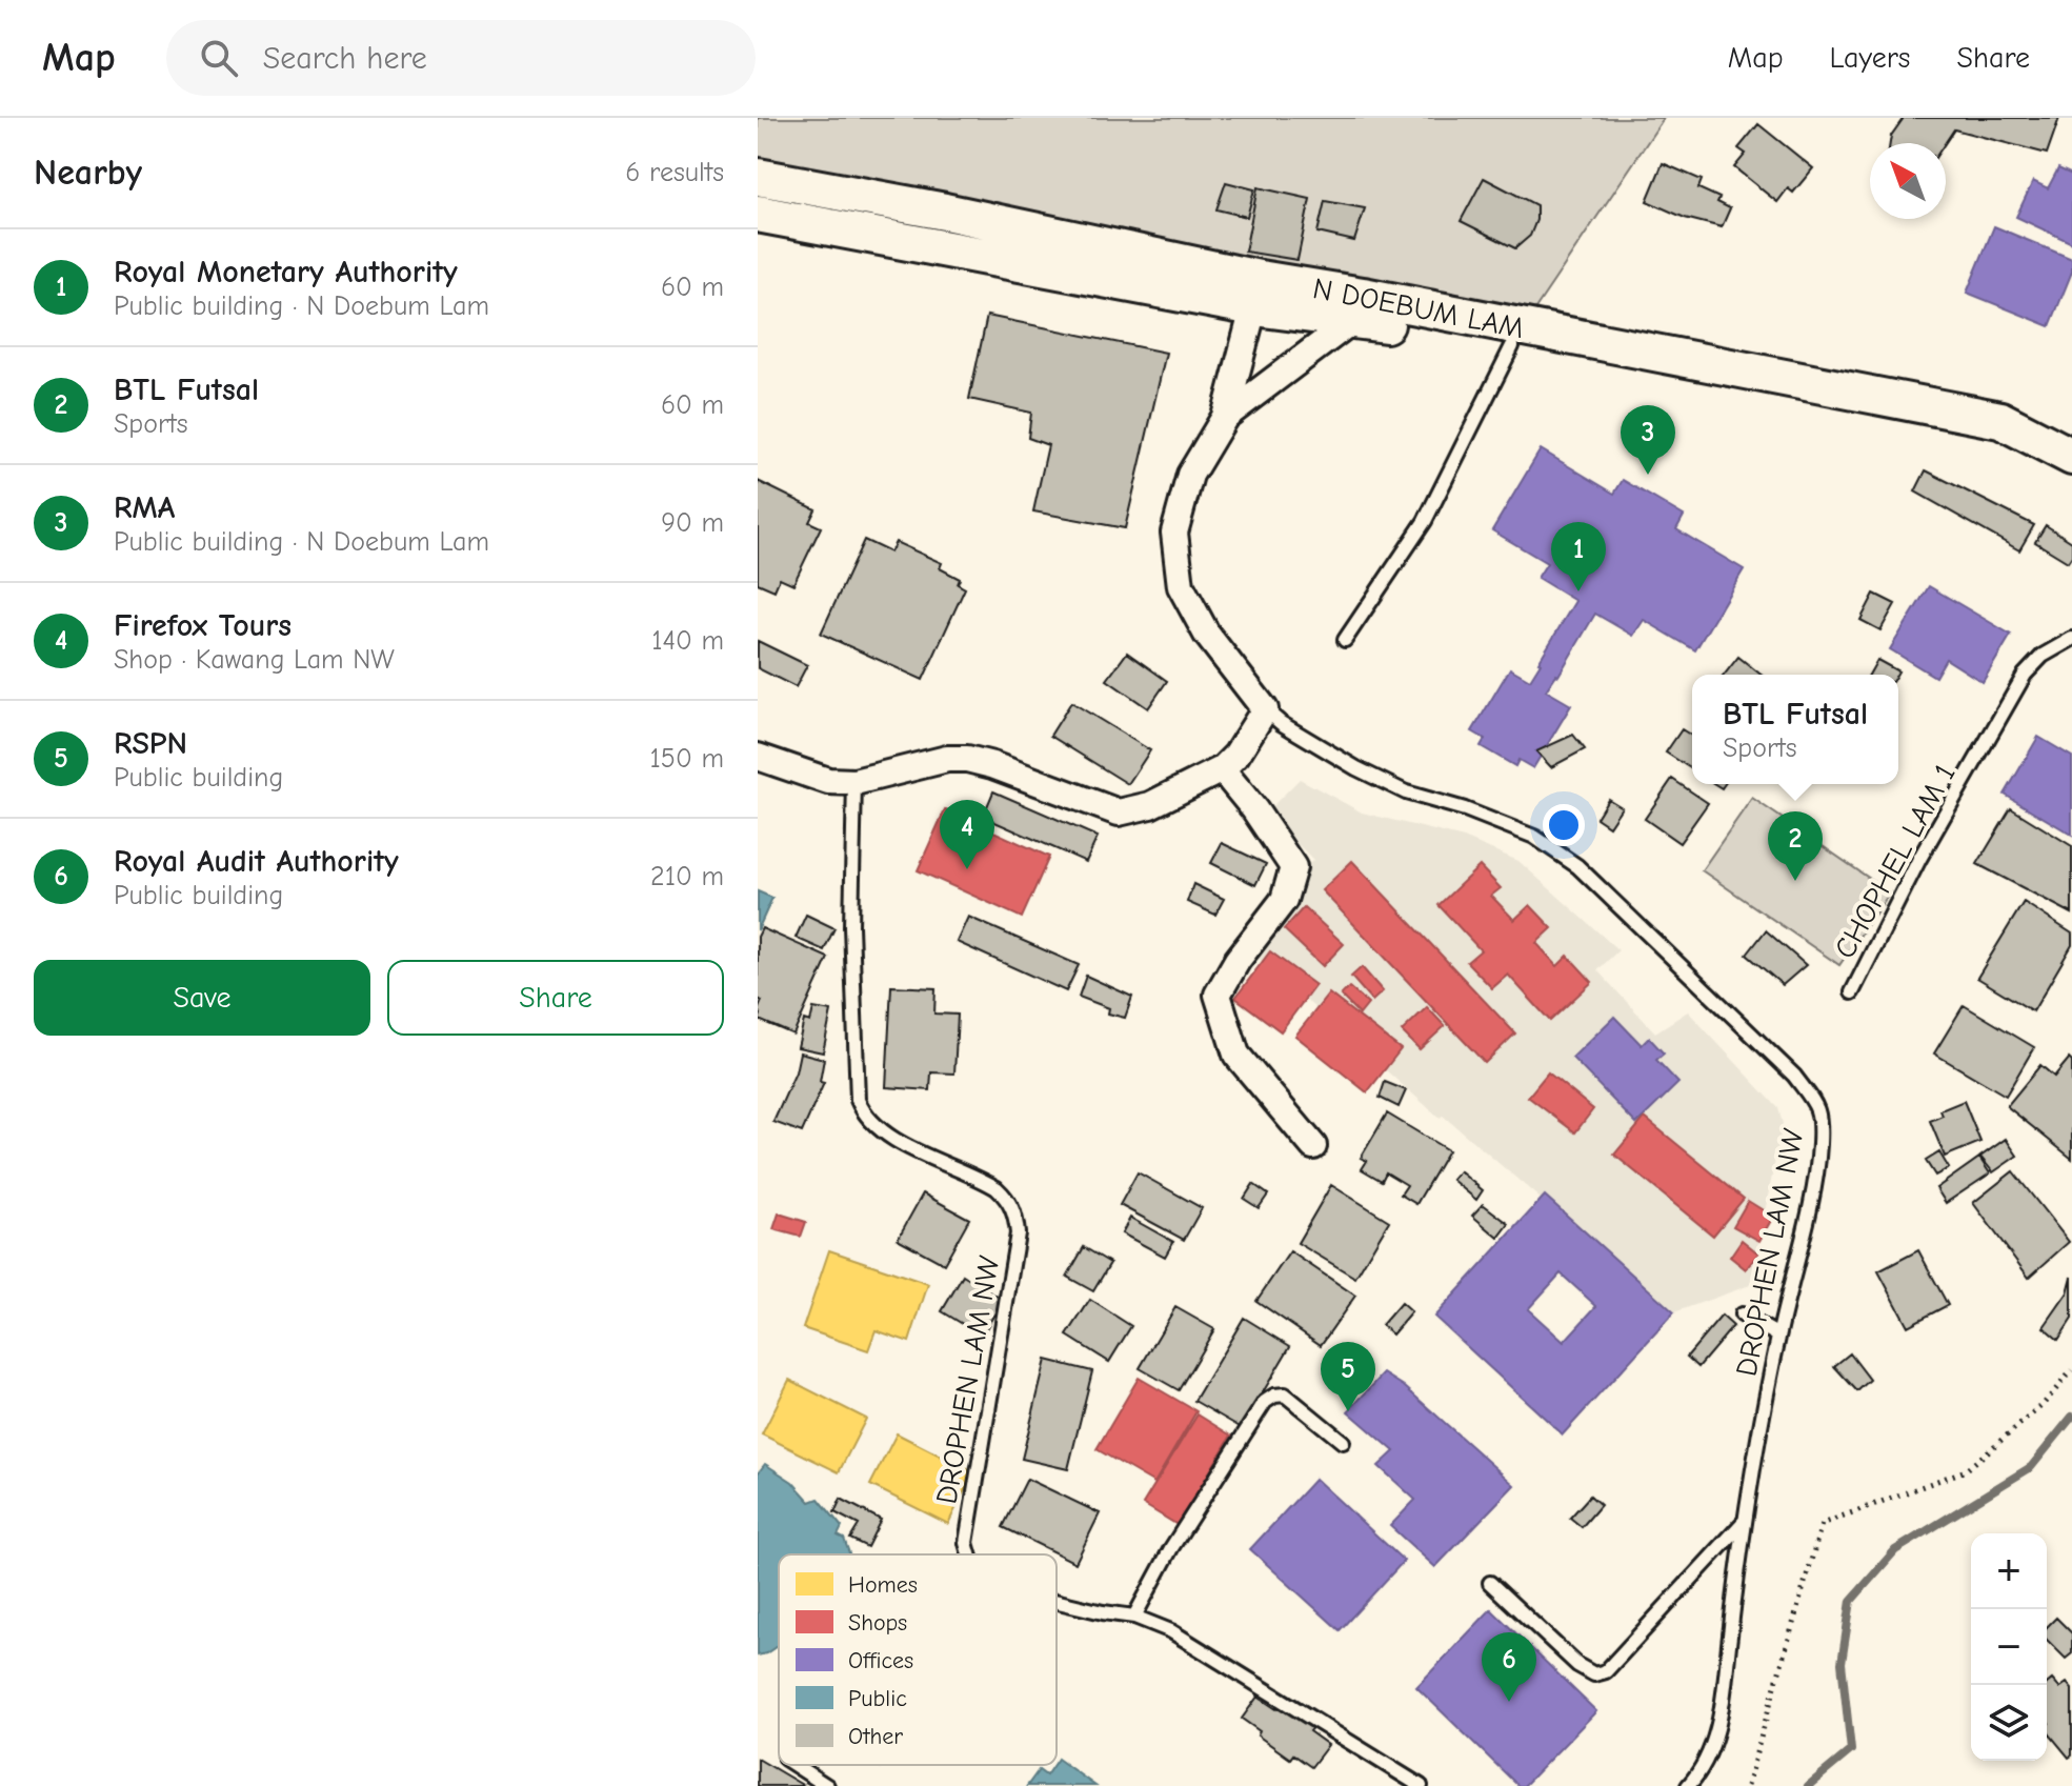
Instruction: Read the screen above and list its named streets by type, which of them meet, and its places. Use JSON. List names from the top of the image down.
{
  "streets": {
    "main road": ["N DOEBUM LAM"],
    "lane": ["CHOPHEL LAM 1", "DROPHEN LAM NW"]
  },
  "legend": [
    "Homes",
    "Shops",
    "Offices",
    "Public",
    "Other"
  ],
  "north": "top left",
  "page": {
    "header": "Map",
    "search": "Search here",
    "nav": ["Map", "Layers", "Share"],
    "heading": ["Nearby", "6 results"],
    "list": [
      {
        "mark": "1",
        "name": "Royal Monetary Authority",
        "note": "Public building · N Doebum Lam",
        "value": "60 m"
      },
      {
        "mark": "2",
        "name": "BTL Futsal",
        "note": "Sports",
        "value": "60 m"
      },
      {
        "mark": "3",
        "name": "RMA",
        "note": "Public building · N Doebum Lam",
        "value": "90 m"
      },
      {
        "mark": "4",
        "name": "Firefox Tours",
        "note": "Shop · Kawang Lam NW",
        "value": "140 m"
      },
      {
        "mark": "5",
        "name": "RSPN",
        "note": "Public building",
        "value": "150 m"
      },
      {
        "mark": "6",
        "name": "Royal Audit Authority",
        "note": "Public building",
        "value": "210 m"
      }
    ],
    "pins": [
      "3",
      "1",
      "4",
      "2",
      "5",
      "6"
    ],
    "popup": ["BTL Futsal", "Sports"],
    "buttons": ["Save", "Share"],
    "map_buttons": ["+", "−"]
  }
}
